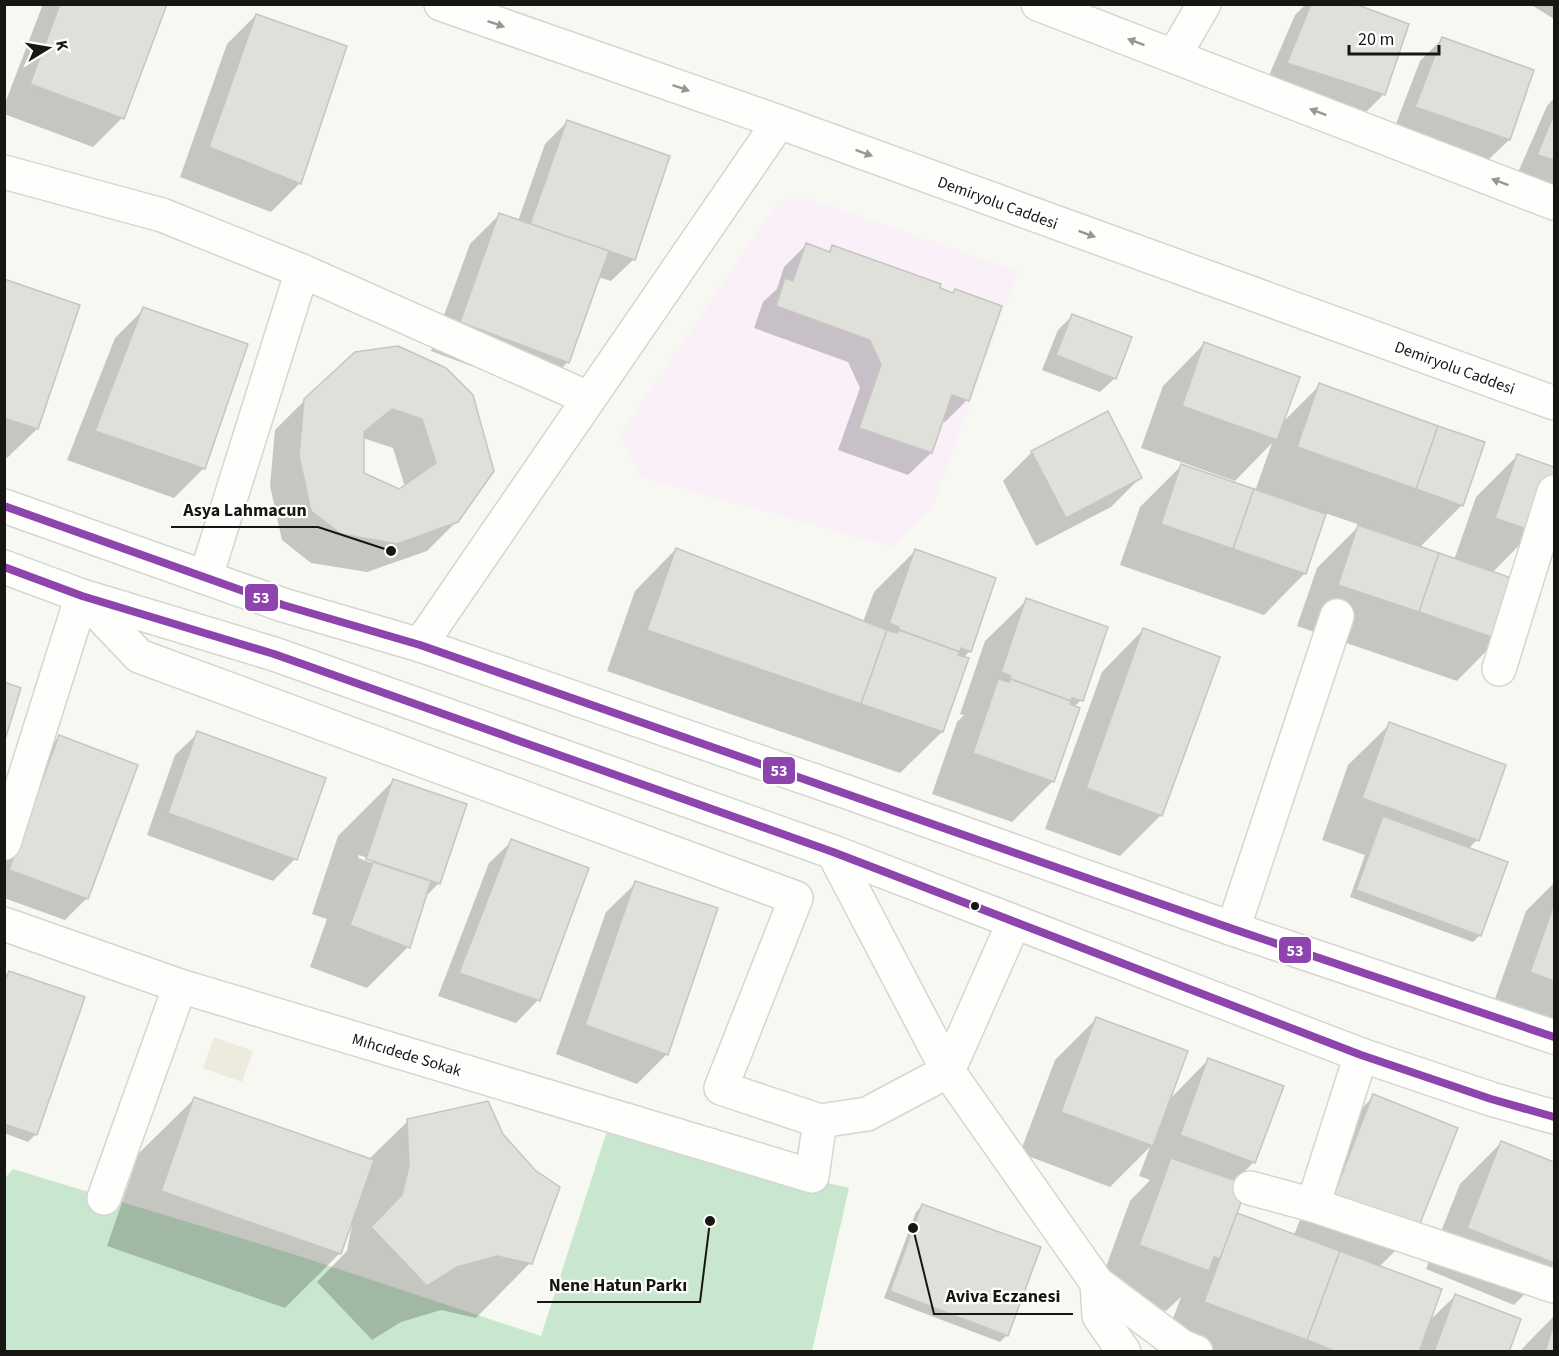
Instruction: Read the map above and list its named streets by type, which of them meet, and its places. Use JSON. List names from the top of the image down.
{
  "streets": {
    "street": ["Demiryolu Caddesi", "Mıhcıdede Sokak"]
  },
  "places": ["Asya Lahmacun", "Nene Hatun Parkı", "Aviva Eczanesi"],
  "lines": ["transit line 53"],
  "scale_bar": "20 m",
  "north": "right"
}
